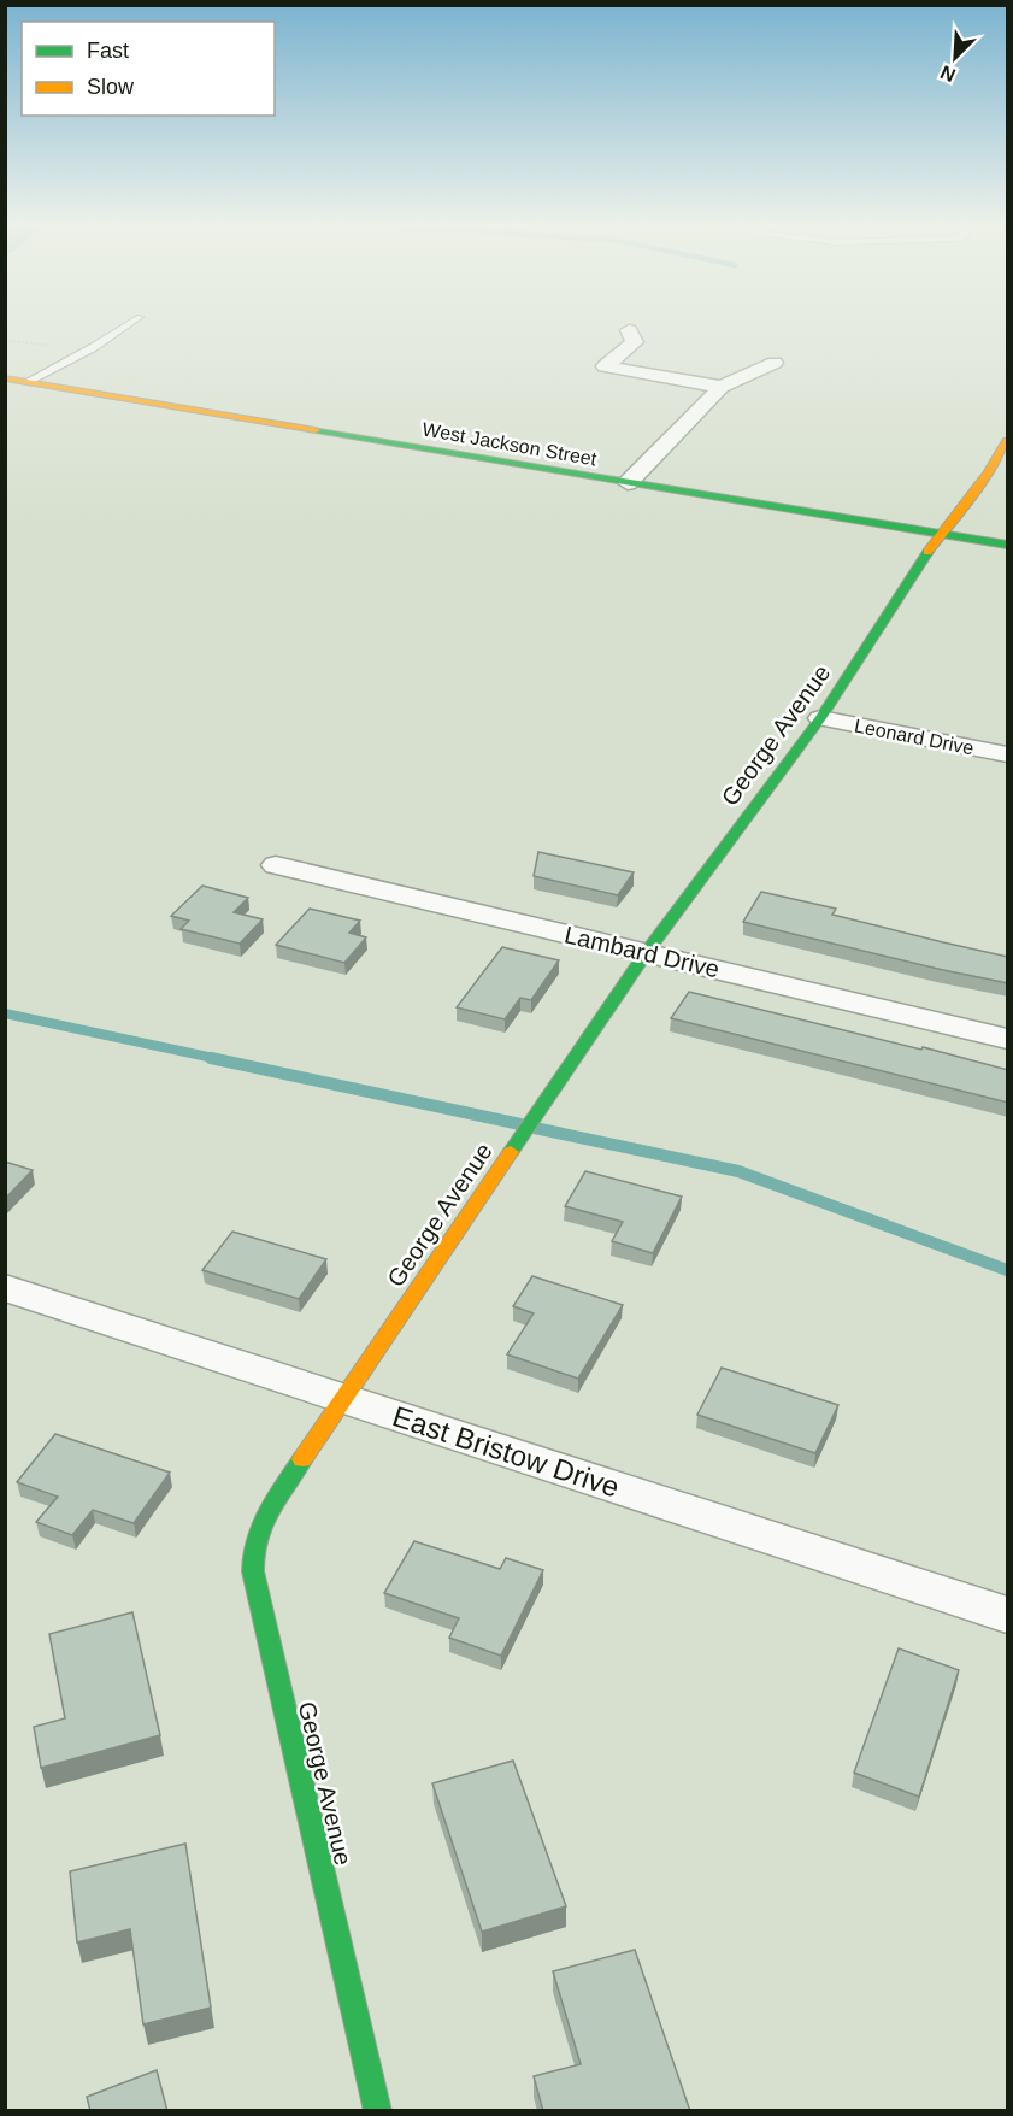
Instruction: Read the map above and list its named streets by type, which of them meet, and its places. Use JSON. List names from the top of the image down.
{
  "streets": {
    "street": [
      "West Jackson Street",
      "George Avenue",
      "Leonard Drive",
      "Lambard Drive",
      "East Bristow Drive"
    ]
  },
  "crossings": [
    ["West Jackson Street", "George Avenue"],
    ["George Avenue", "Leonard Drive"],
    ["George Avenue", "Lambard Drive"],
    ["George Avenue", "East Bristow Drive"]
  ],
  "legend": ["Fast", "Slow"],
  "north": "bottom left"
}
